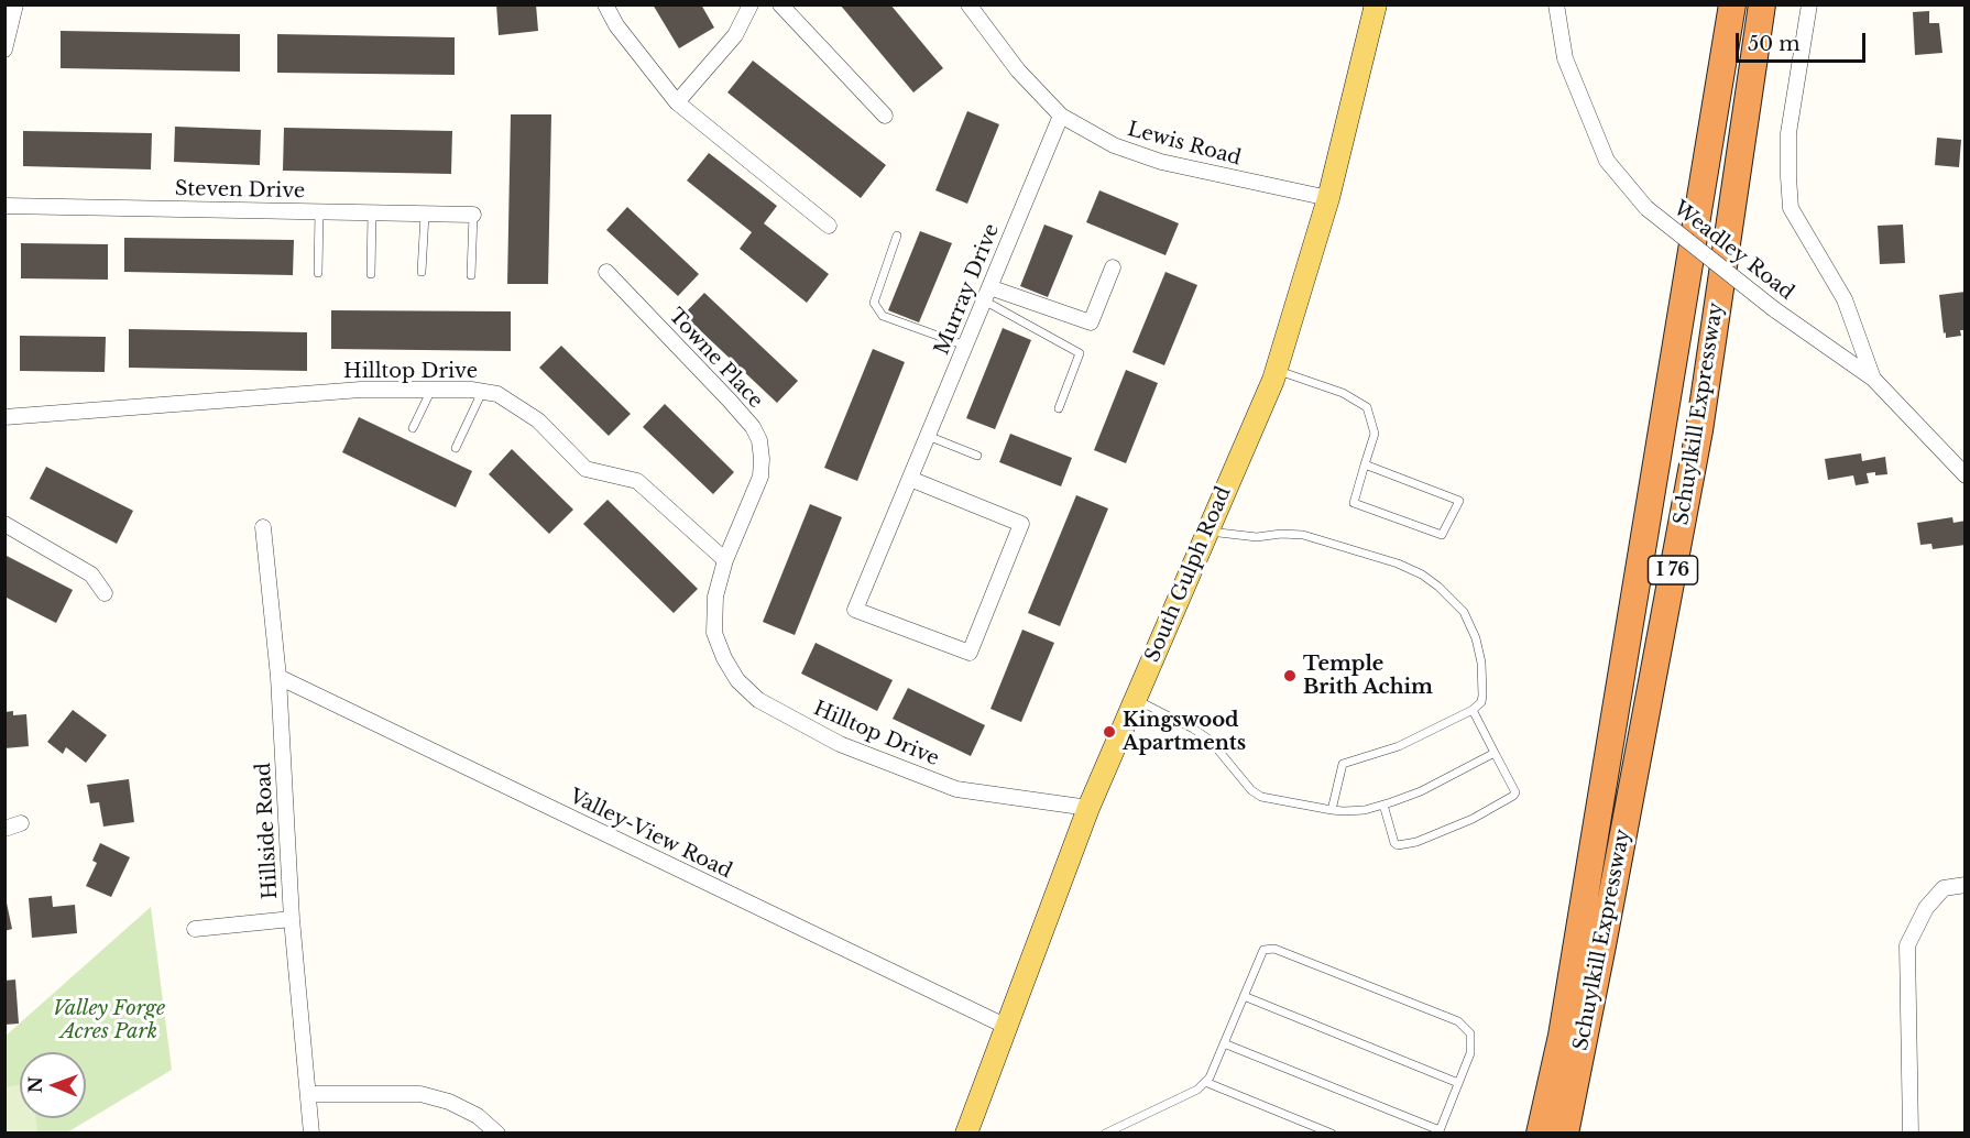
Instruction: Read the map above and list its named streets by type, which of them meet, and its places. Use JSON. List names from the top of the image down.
{
  "streets": {
    "highway": ["Schuylkill Expressway", "I 76"],
    "main road": ["South Gulph Road"],
    "street": [
      "Lewis Road",
      "Steven Drive",
      "Weadley Road",
      "Murray Drive",
      "Towne Place",
      "Hilltop Drive",
      "Hillside Road",
      "Valley-View Road"
    ]
  },
  "crossings": [
    ["Lewis Road", "Murray Drive"],
    ["Lewis Road", "South Gulph Road"],
    ["Towne Place", "Hilltop Drive"],
    ["Hilltop Drive", "South Gulph Road"],
    ["South Gulph Road", "Valley-View Road"],
    ["Hillside Road", "Valley-View Road"]
  ],
  "parks": ["Valley Forge Acres Park"],
  "places": ["Temple Brith Achim", "Kingswood Apartments"],
  "scale_bar": "50 m",
  "north": "left"
}
